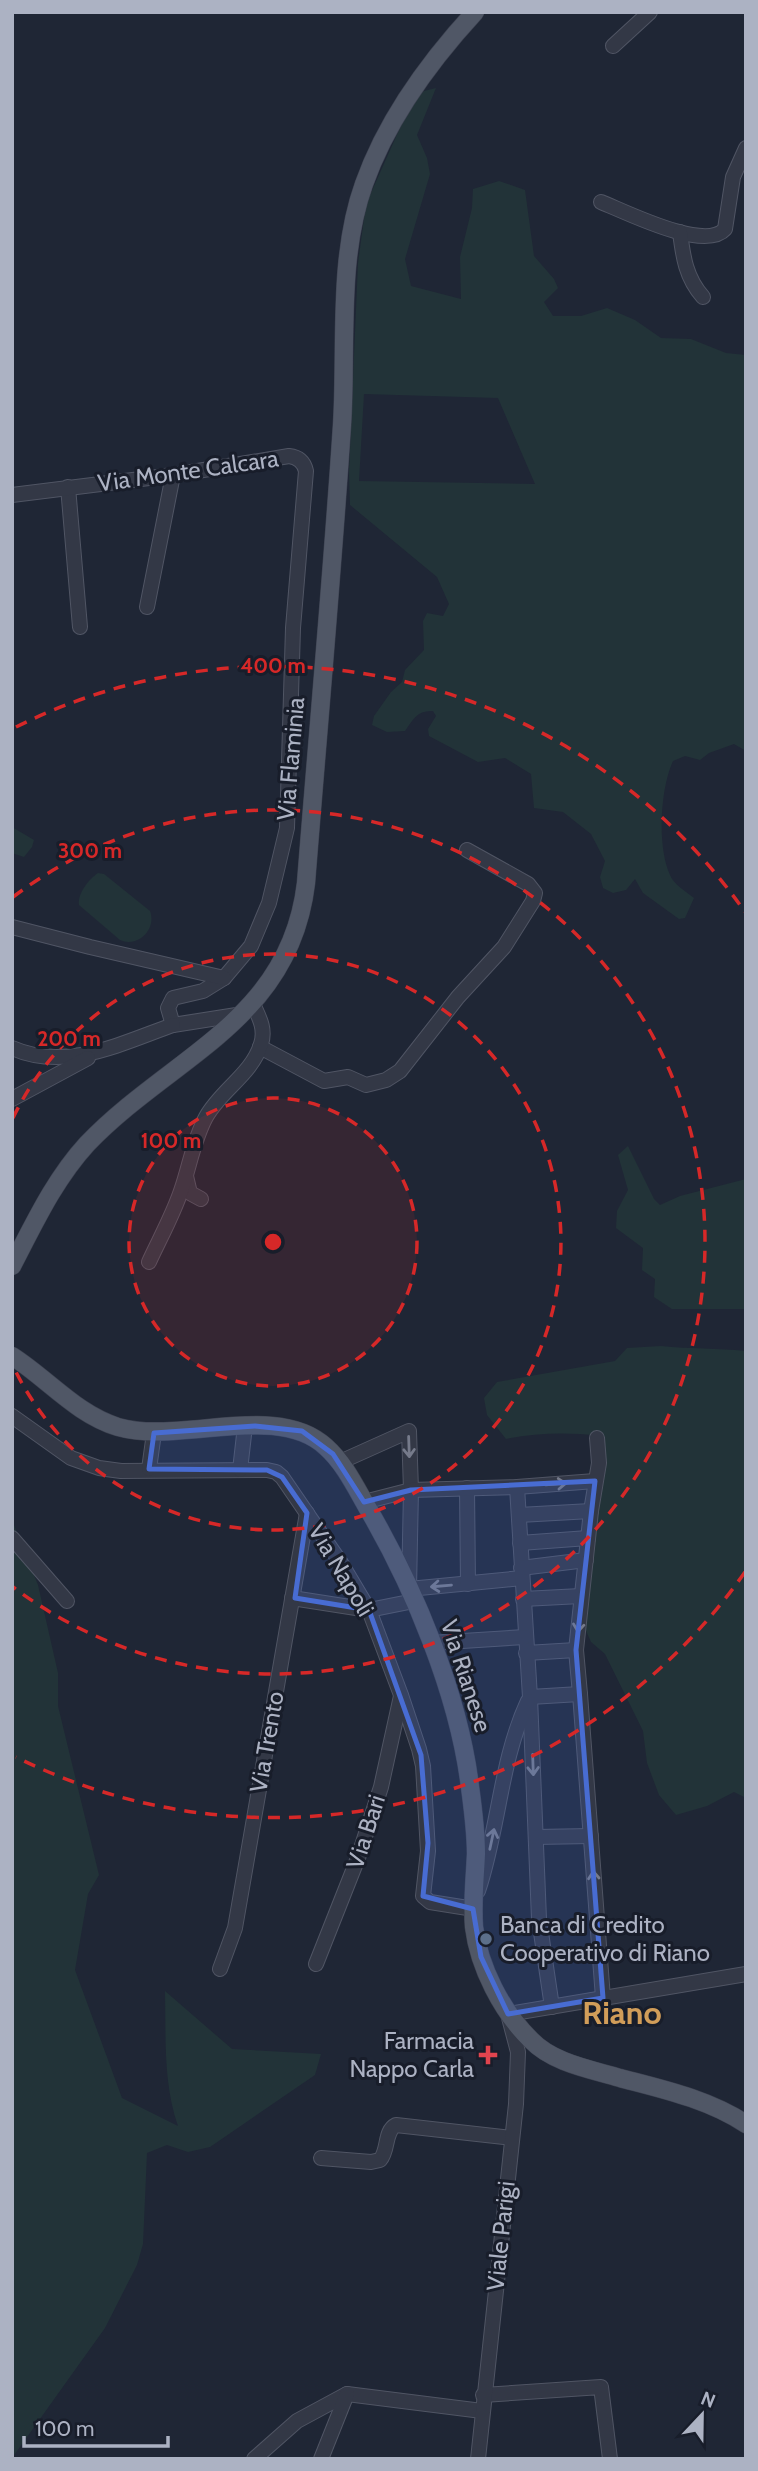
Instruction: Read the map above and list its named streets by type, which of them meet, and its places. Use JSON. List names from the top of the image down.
{
  "streets": {
    "main road": ["Via Flaminia", "Via Rianese"],
    "street": [
      "Via Monte Calcara",
      "Via Napoli",
      "Via Trento",
      "Via Bari",
      "Viale Parigi"
    ]
  },
  "crossings": [
    ["Via Napoli", "Via Rianese"],
    ["Via Napoli", "Via Trento"],
    ["Via Napoli", "Via Bari"],
    ["Via Rianese", "Viale Parigi"]
  ],
  "districts": ["Riano"],
  "places": {
    "other": ["Banca di Credito Cooperativo di Riano"],
    "health": ["Farmacia Nappo Carla"]
  },
  "scale_bar": "100 m",
  "north": "top",
  "rings": [
    "400 m",
    "300 m",
    "200 m",
    "100 m"
  ]
}
